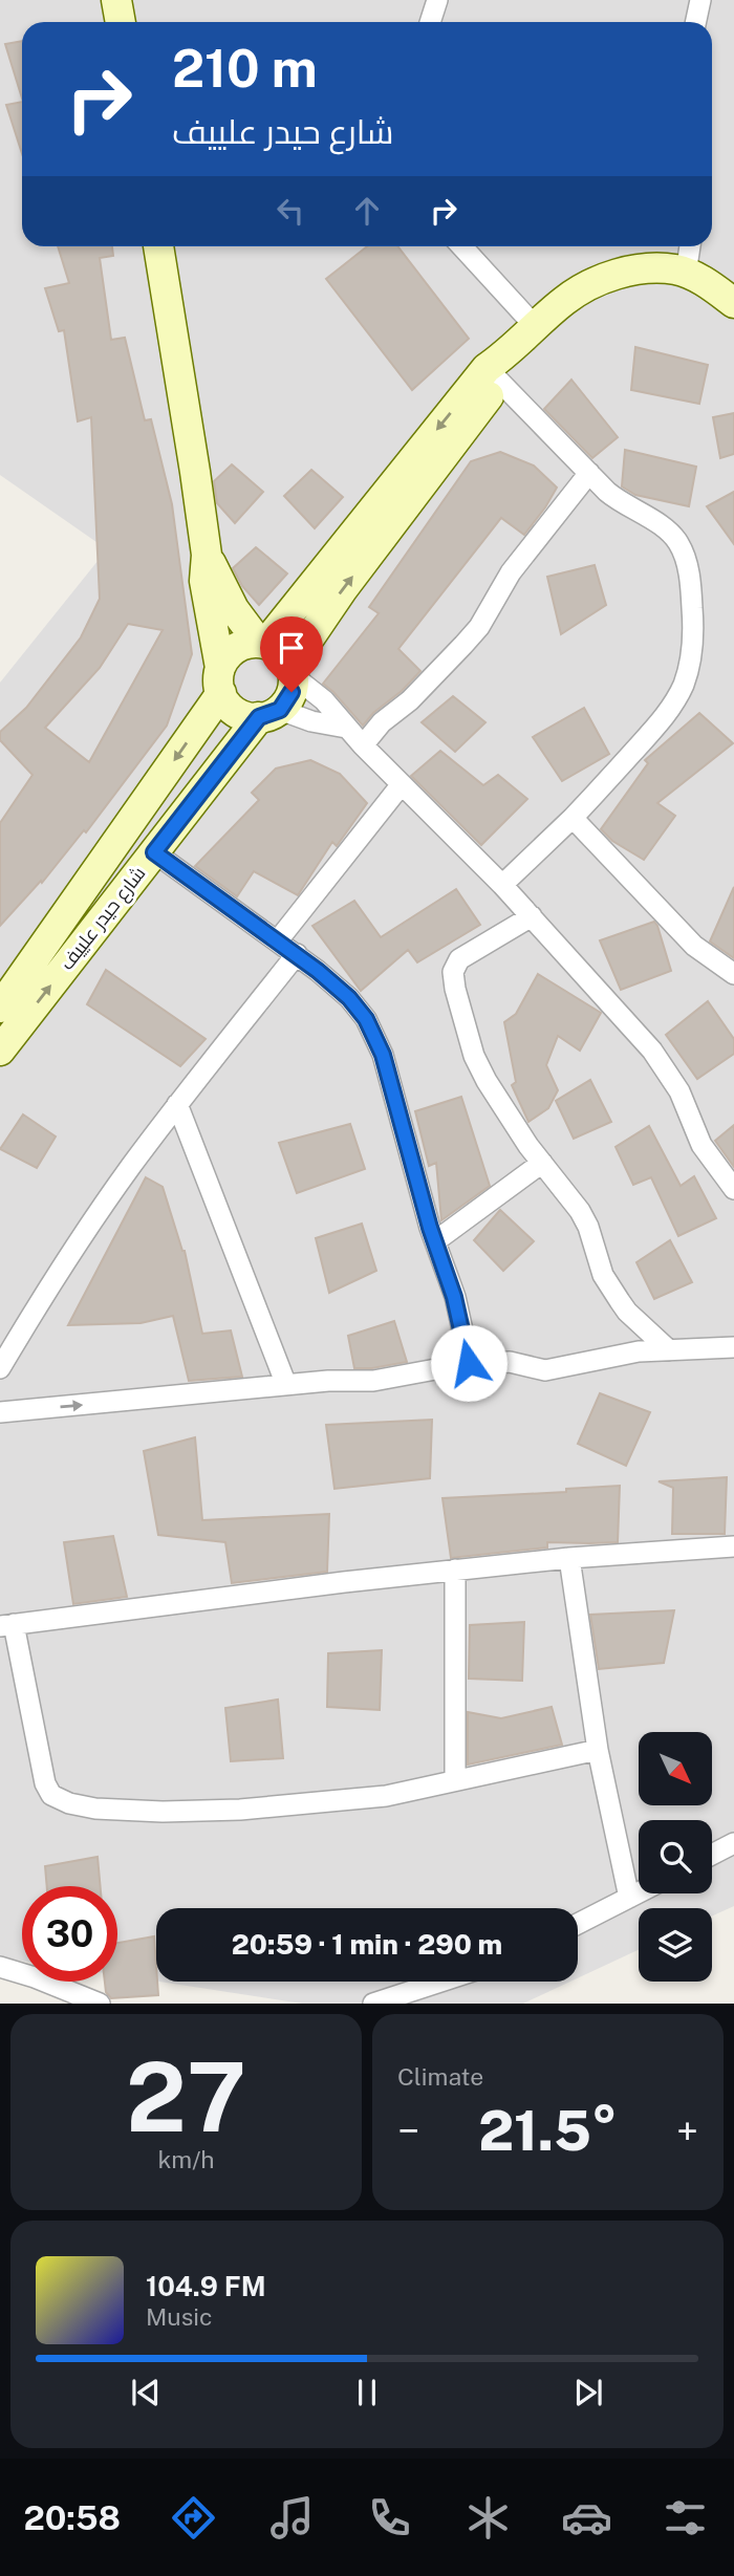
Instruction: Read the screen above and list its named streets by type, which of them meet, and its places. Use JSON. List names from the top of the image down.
{
  "streets": {
    "main road": ["شارع حيدر علييف"]
  },
  "north": "bottom right",
  "page": {
    "turn": ["210 m", "شارع حيدر علييف"],
    "limit": "30",
    "trip": "20:59 · 1 min · 290 m",
    "tile": [
      ["27", "km/h"],
      "Climate"
    ],
    "heat": ["−", "21.5°", "+"],
    "song": ["104.9 FM", "Music"],
    "tabs": "20:58"
  }
}
